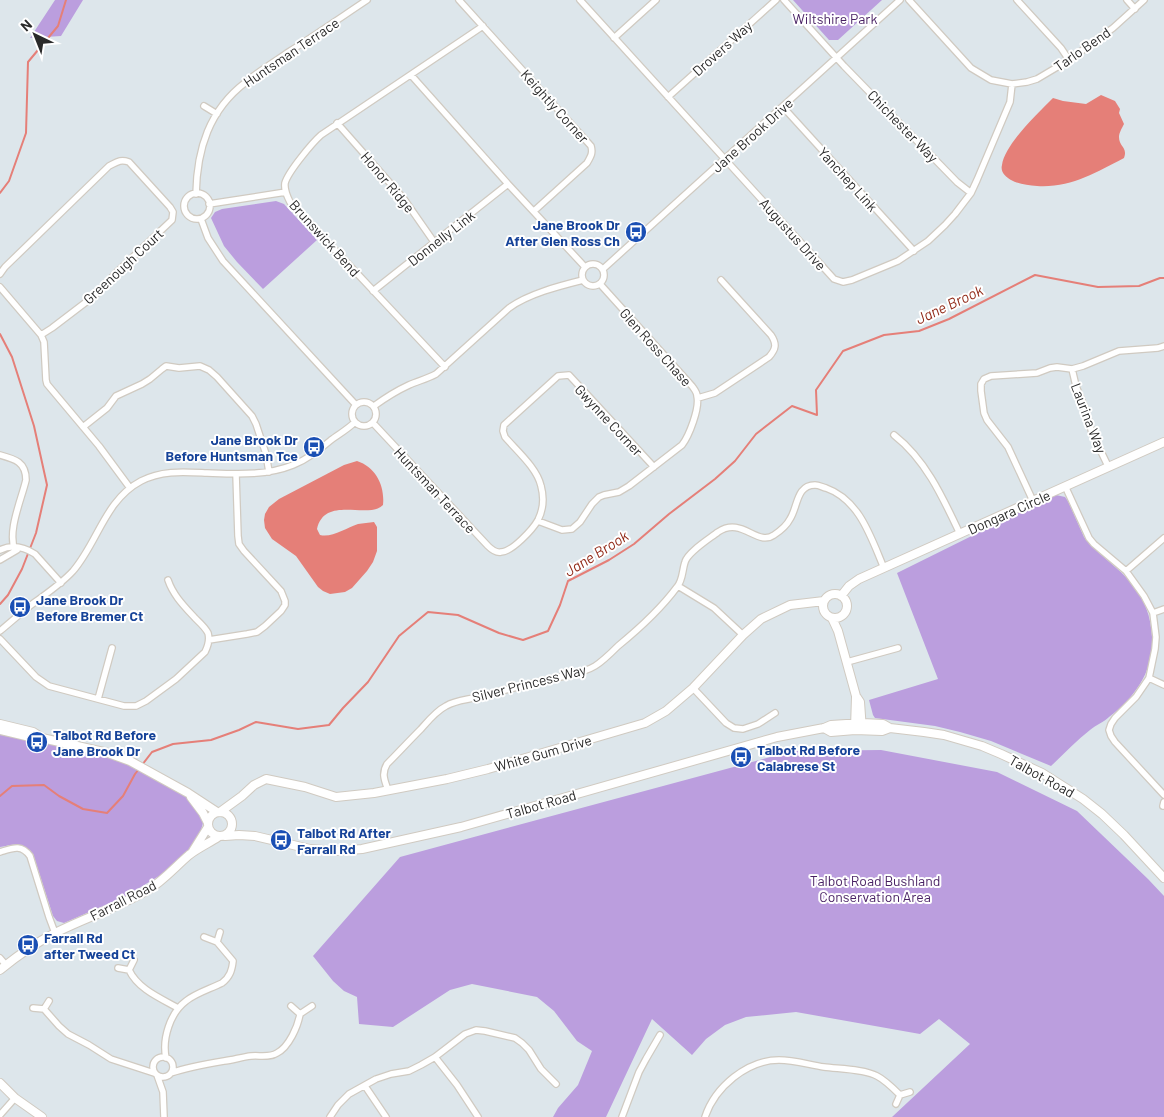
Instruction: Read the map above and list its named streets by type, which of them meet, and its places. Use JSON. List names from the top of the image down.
{
  "streets": {
    "main road": [
      "Dongara Circle",
      "White Gum Drive",
      "Talbot Road",
      "Farrall Road"
    ],
    "street": [
      "Drovers Way",
      "Tarlo Bend",
      "Huntsman Terrace",
      "Keightly Corner",
      "Chichester Way",
      "Jane Brook Drive",
      "Yanchep Link",
      "Honor Ridge",
      "Augustus Drive",
      "Brunswick Bend",
      "Donnelly Link",
      "Greenough Court",
      "Glen Ross Chase",
      "Laurina Way",
      "Gwynne Corner",
      "Silver Princess Way"
    ]
  },
  "crossings": [
    ["Drovers Way", "Augustus Drive"],
    ["Tarlo Bend", "Augustus Drive"],
    ["Huntsman Terrace", "Gwynne Corner"],
    ["Keightly Corner", "Brunswick Bend"],
    ["Chichester Way", "Jane Brook Drive"],
    ["Chichester Way", "Augustus Drive"],
    ["Jane Brook Drive", "Yanchep Link"],
    ["Jane Brook Drive", "Augustus Drive"],
    ["Jane Brook Drive", "Glen Ross Chase"],
    ["Yanchep Link", "Augustus Drive"],
    ["Honor Ridge", "Brunswick Bend"],
    ["Honor Ridge", "Donnelly Link"],
    ["Brunswick Bend", "Donnelly Link"],
    ["Glen Ross Chase", "Gwynne Corner"],
    ["Laurina Way", "Dongara Circle"],
    ["Dongara Circle", "Silver Princess Way"],
    ["Dongara Circle", "White Gum Drive"],
    ["Silver Princess Way", "White Gum Drive"],
    ["White Gum Drive", "Talbot Road"],
    ["White Gum Drive", "Farrall Road"],
    ["Talbot Road", "Farrall Road"]
  ],
  "water": ["Jane Brook"],
  "parks": ["Wiltshire Park", "Talbot Road Bushland Conservation Area"],
  "places": {
    "bus stop": [
      "Jane Brook Dr After Glen Ross Ch",
      "Jane Brook Dr Before Huntsman Tce",
      "Jane Brook Dr Before Bremer Ct",
      "Talbot Rd Before Jane Brook Dr",
      "Talbot Rd Before Calabrese St",
      "Talbot Rd After Farrall Rd",
      "Farrall Rd after Tweed Ct"
    ]
  },
  "north": "top left"
}
